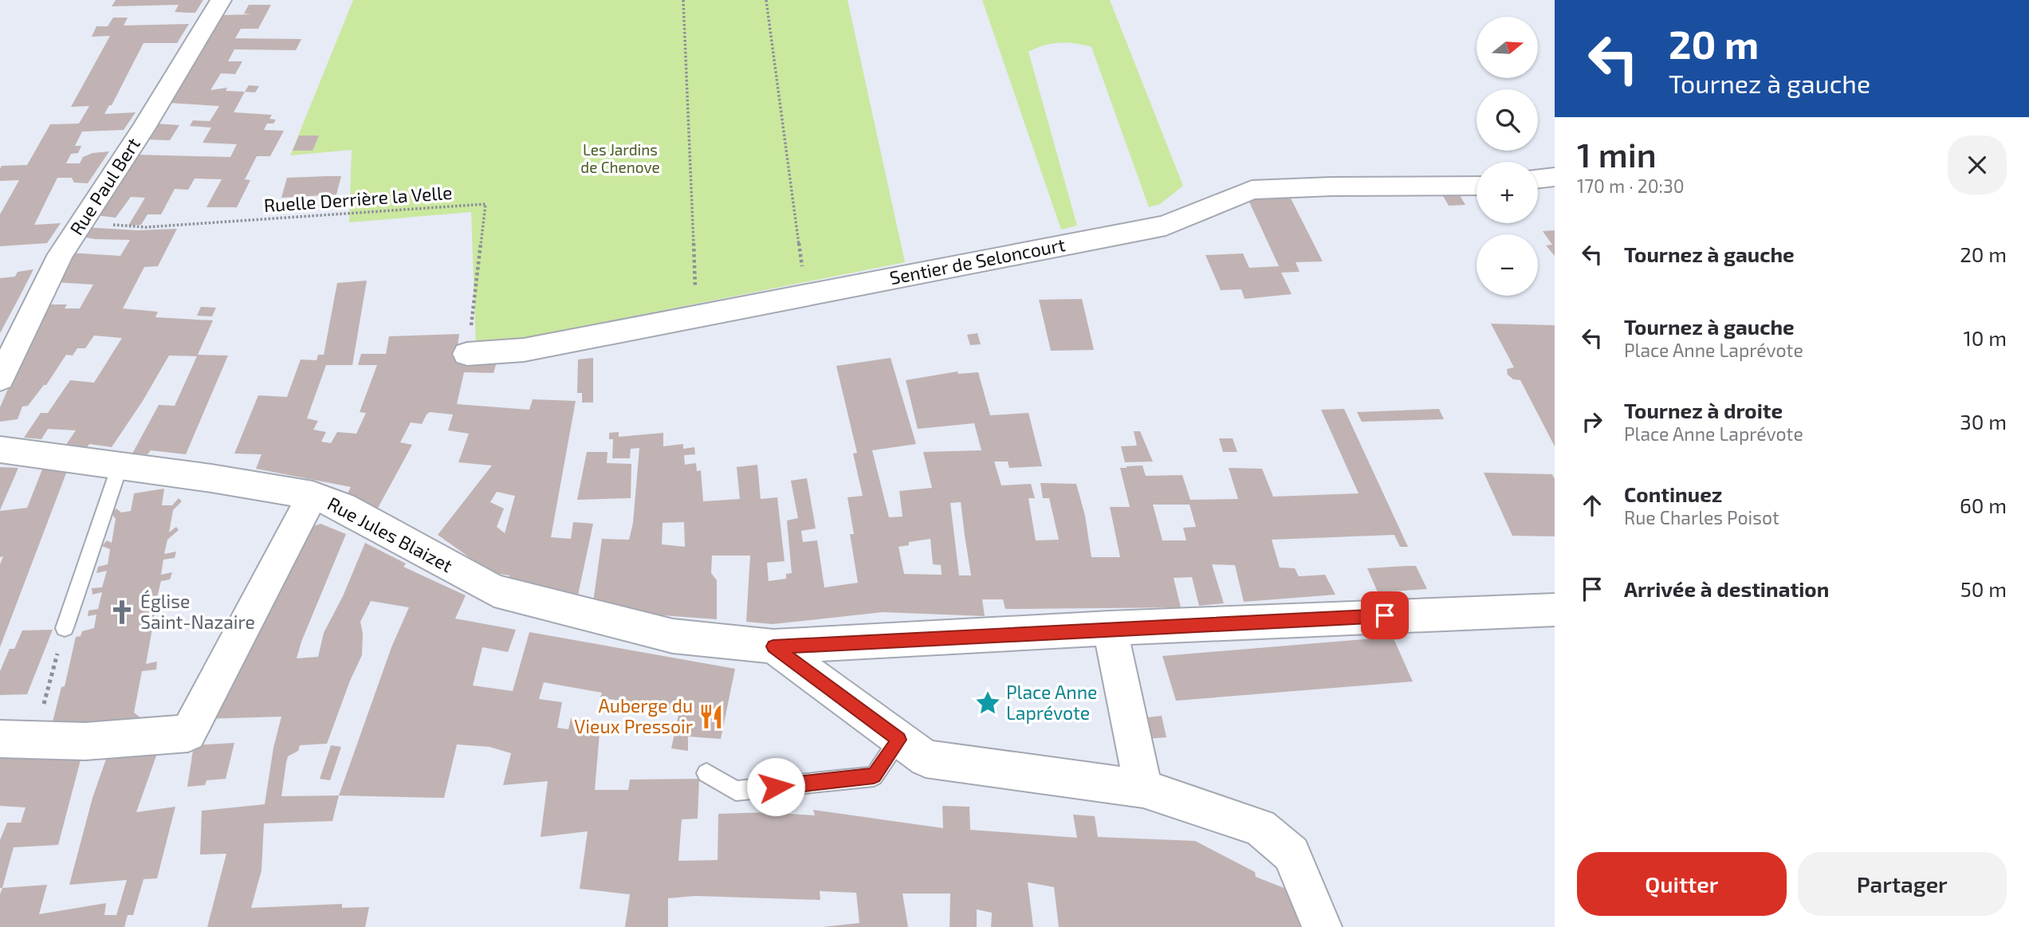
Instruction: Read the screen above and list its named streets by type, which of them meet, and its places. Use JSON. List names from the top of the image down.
{
  "streets": {
    "street": ["Rue Paul Bert", "Sentier de Seloncourt", "Rue Jules Blaizet"],
    "path": ["Ruelle Derrière la Velle"]
  },
  "crossings": [
    ["Rue Paul Bert", "Ruelle Derrière la Velle"],
    ["Ruelle Derrière la Velle", "Sentier de Seloncourt"]
  ],
  "parks": ["Les Jardins de Chenove"],
  "places": {
    "church": ["Église Saint-Nazaire"],
    "place": ["Place Anne Laprévote"],
    "restaurant": ["Auberge du Vieux Pressoir"]
  },
  "north": "right",
  "page": {
    "turn": ["20 m", "Tournez à gauche"],
    "map_buttons": ["+", "−"],
    "heading": ["1 min", "170 m · 20:30"],
    "list": [
      {
        "name": "Tournez à gauche",
        "value": "20 m"
      },
      {
        "name": "Tournez à gauche",
        "note": "Place Anne Laprévote",
        "value": "10 m"
      },
      {
        "name": "Tournez à droite",
        "note": "Place Anne Laprévote",
        "value": "30 m"
      },
      {
        "name": "Continuez",
        "note": "Rue Charles Poisot",
        "value": "60 m"
      },
      {
        "name": "Arrivée à destination",
        "value": "50 m"
      }
    ],
    "buttons": ["Quitter", "Partager"]
  }
}
